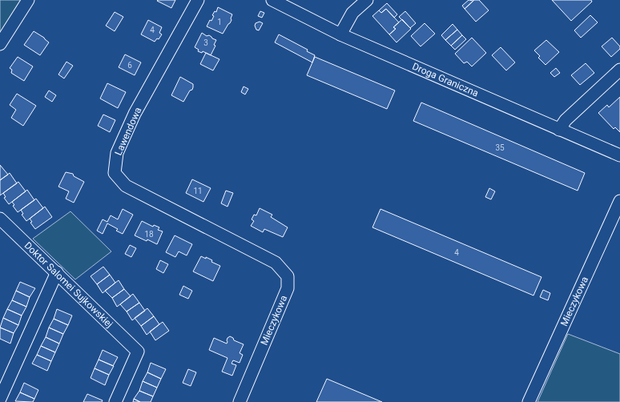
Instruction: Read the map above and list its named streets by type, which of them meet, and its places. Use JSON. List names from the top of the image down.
{
  "streets": {
    "street": [
      "Droga Graniczna",
      "Lawendowa",
      "Doktor Salomei Sujkowskiej",
      "Mieczykowa"
    ]
  },
  "crossings": [
    ["Lawendowa", "Mieczykowa"]
  ],
  "house_numbers": [
    "1",
    "4",
    "3",
    "6",
    "35",
    "11",
    "18",
    "4"
  ]
}
